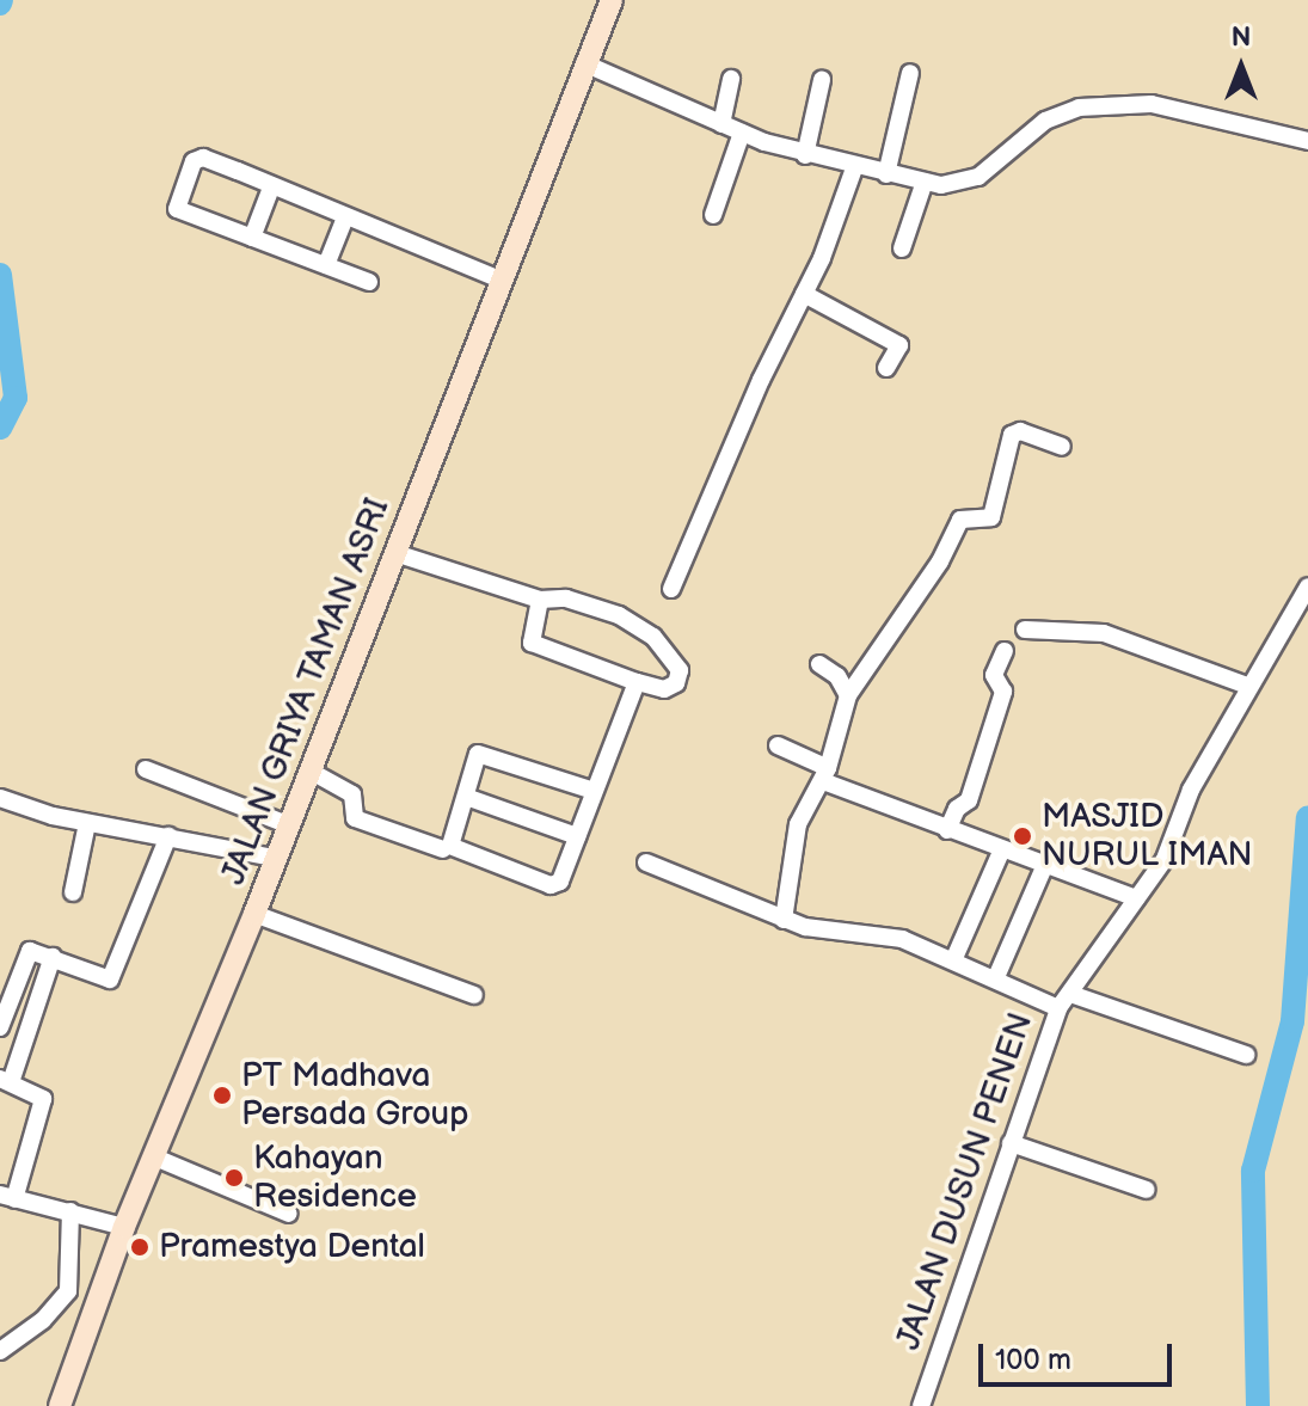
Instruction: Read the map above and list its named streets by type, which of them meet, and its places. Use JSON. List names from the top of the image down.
{
  "streets": {
    "street": ["JALAN GRIYA TAMAN ASRI", "JALAN DUSUN PENEN"]
  },
  "places": [
    "MASJID NURUL IMAN",
    "PT Madhava Persada Group",
    "Kahayan Residence",
    "Pramestya Dental"
  ],
  "scale_bar": "100 m",
  "north": "top"
}
